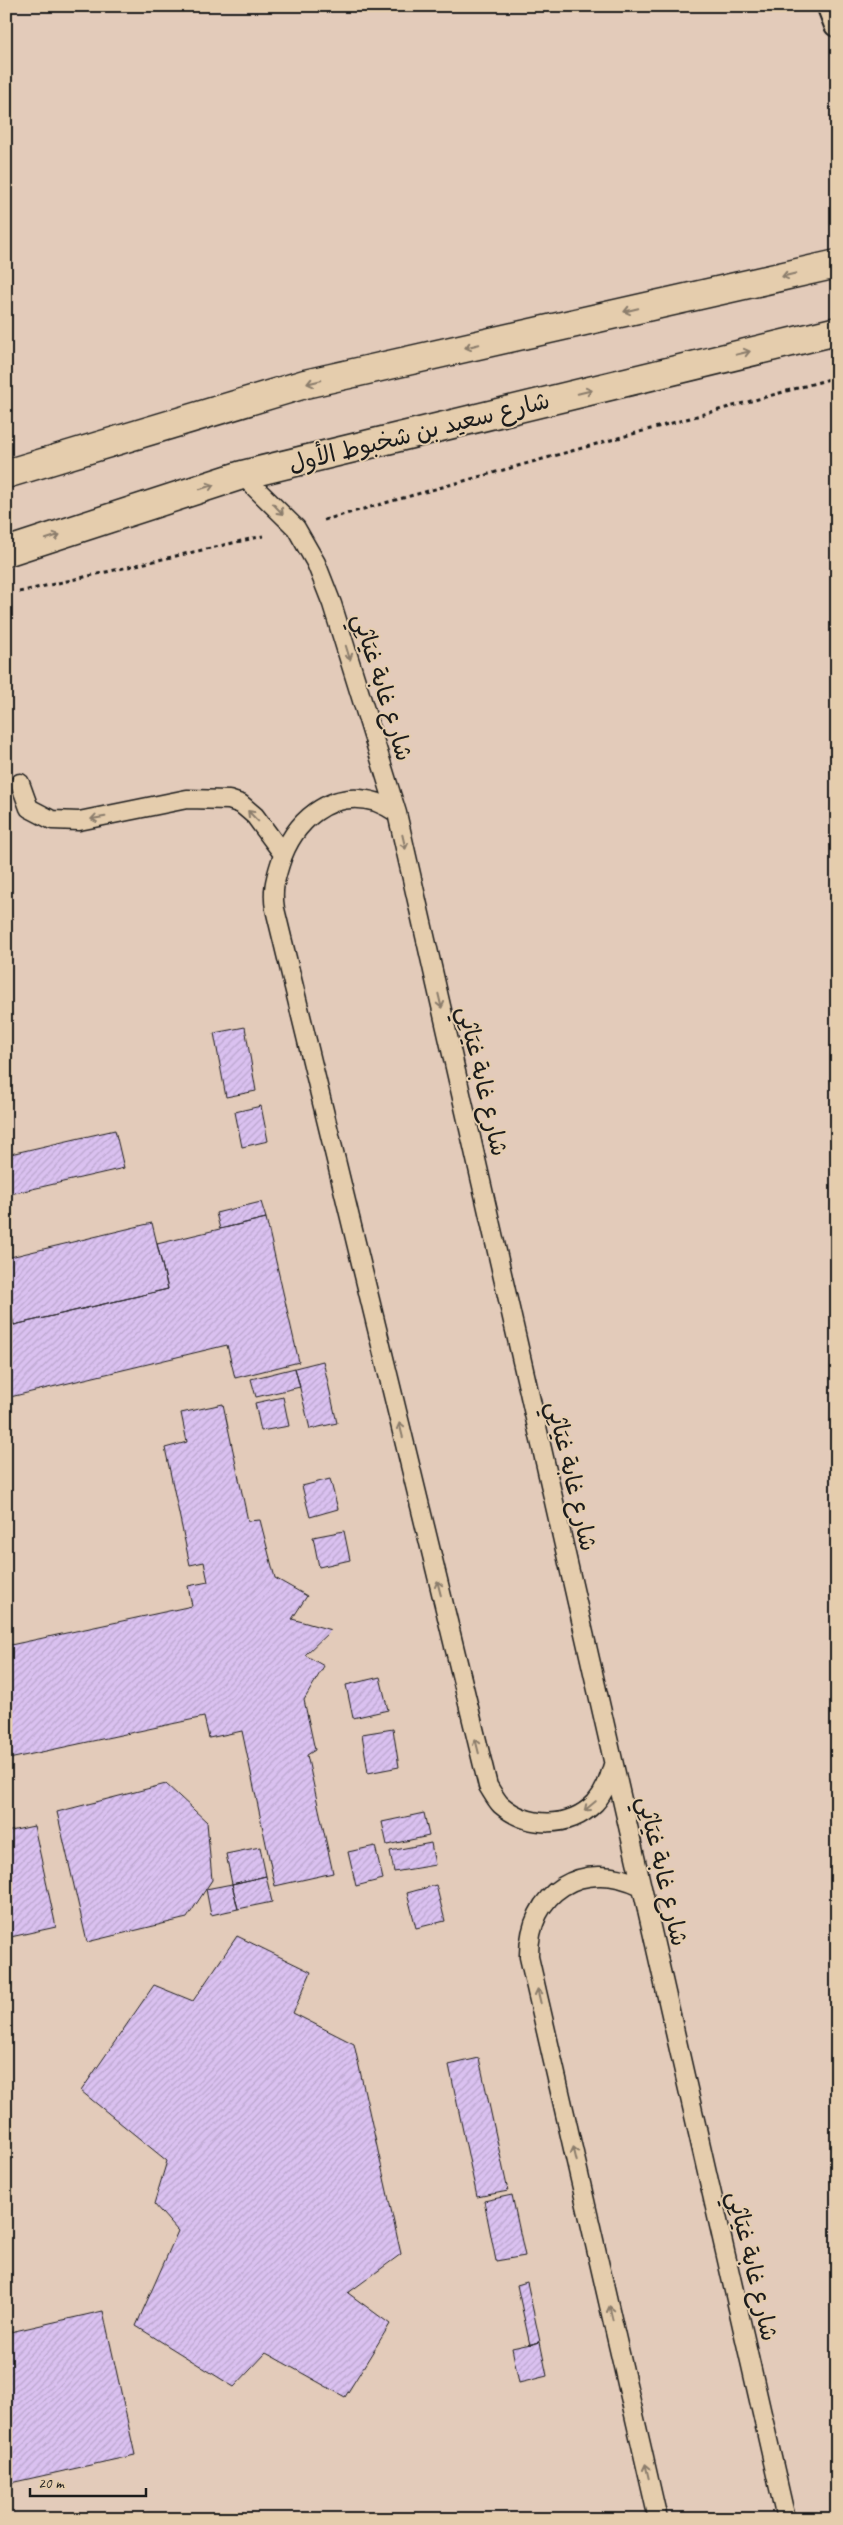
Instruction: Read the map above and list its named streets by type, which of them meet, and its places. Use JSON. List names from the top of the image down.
{
  "streets": {
    "main road": ["شارع سعيد بن شخبوط الأول"],
    "lane": ["شارع غابة غيَاثِي"]
  },
  "crossings": [
    ["شارع سعيد بن شخبوط الأول", "شارع غابة غيَاثِي"]
  ],
  "one_way": ["شارع غابة غيَاثِي"],
  "scale_bar": "20 m"
}
